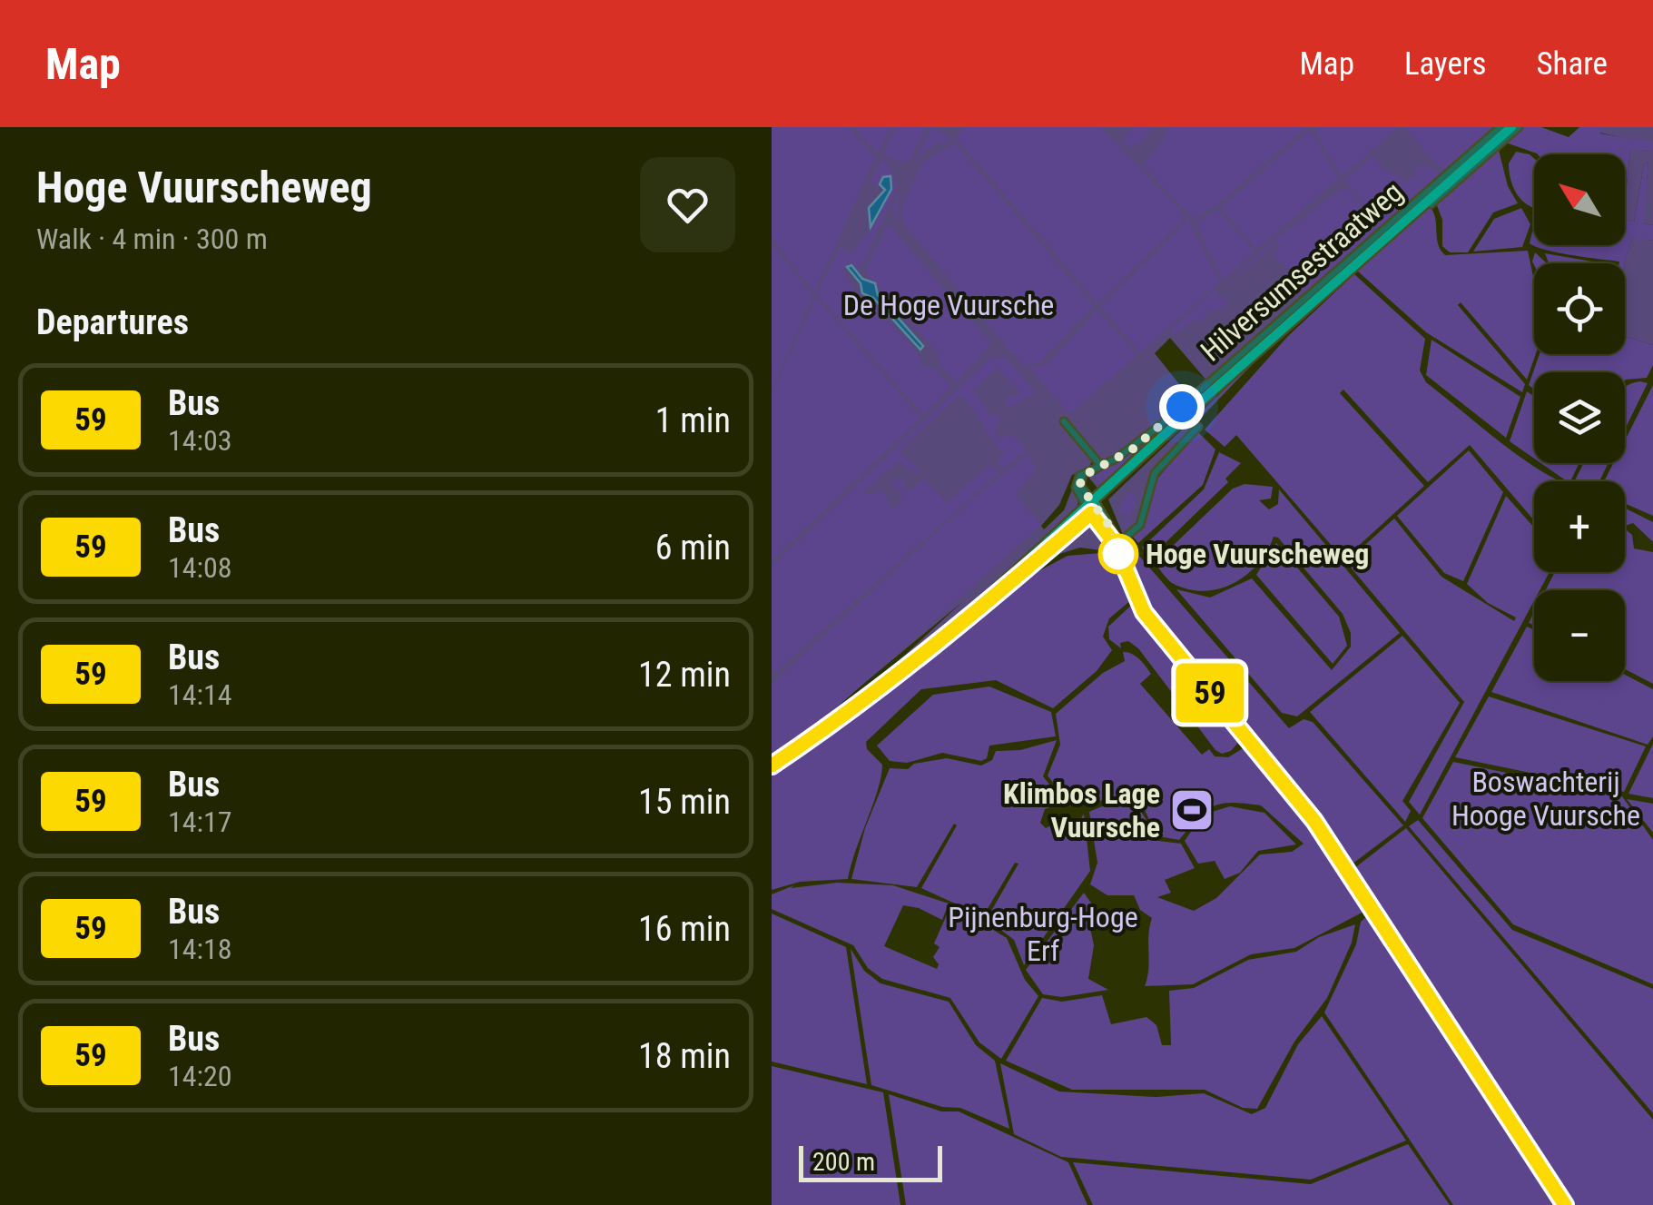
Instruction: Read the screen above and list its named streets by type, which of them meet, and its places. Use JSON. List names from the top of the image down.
{
  "streets": {
    "main road": ["Hilversumsestraatweg"]
  },
  "parks": ["De Hoge Vuursche", "Boswachterij Hooge Vuursche", "Pijnenburg-Hoge Erf"],
  "places": {
    "other": ["Hoge Vuurscheweg"],
    "sports": ["Klimbos Lage Vuursche"]
  },
  "lines": ["bus line 59"],
  "scale_bar": "200 m",
  "north": "top left",
  "page": {
    "header": "Map",
    "nav": ["Map", "Layers", "Share"],
    "heading": [
      ["Hoge Vuurscheweg", "Walk · 4 min · 300 m"],
      "Departures"
    ],
    "on_map": "59",
    "map_buttons": ["+", "−"],
    "list": [
      {
        "mark": "59",
        "name": "Bus",
        "note": "14:03",
        "value": "1 min"
      },
      {
        "mark": "59",
        "name": "Bus",
        "note": "14:08",
        "value": "6 min"
      },
      {
        "mark": "59",
        "name": "Bus",
        "note": "14:14",
        "value": "12 min"
      },
      {
        "mark": "59",
        "name": "Bus",
        "note": "14:17",
        "value": "15 min"
      },
      {
        "mark": "59",
        "name": "Bus",
        "note": "14:18",
        "value": "16 min"
      },
      {
        "mark": "59",
        "name": "Bus",
        "note": "14:20",
        "value": "18 min"
      }
    ],
    "scale": "200 m"
  }
}
